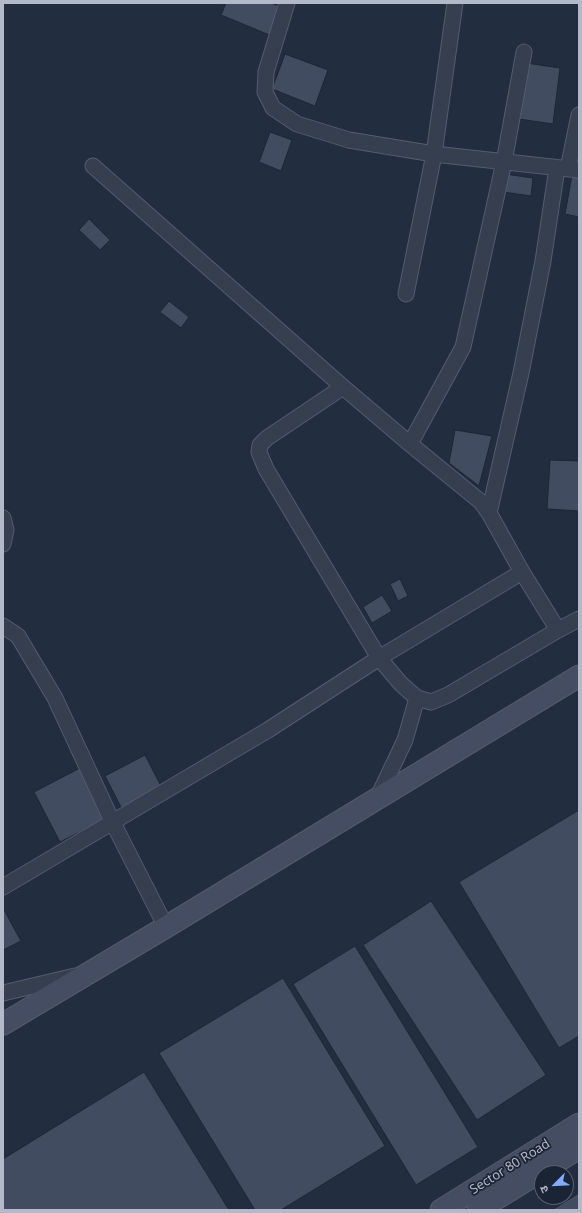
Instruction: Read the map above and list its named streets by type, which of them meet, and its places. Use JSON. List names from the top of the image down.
{
  "streets": {
    "street": ["Sector 80 Road"]
  },
  "north": "bottom left"
}
